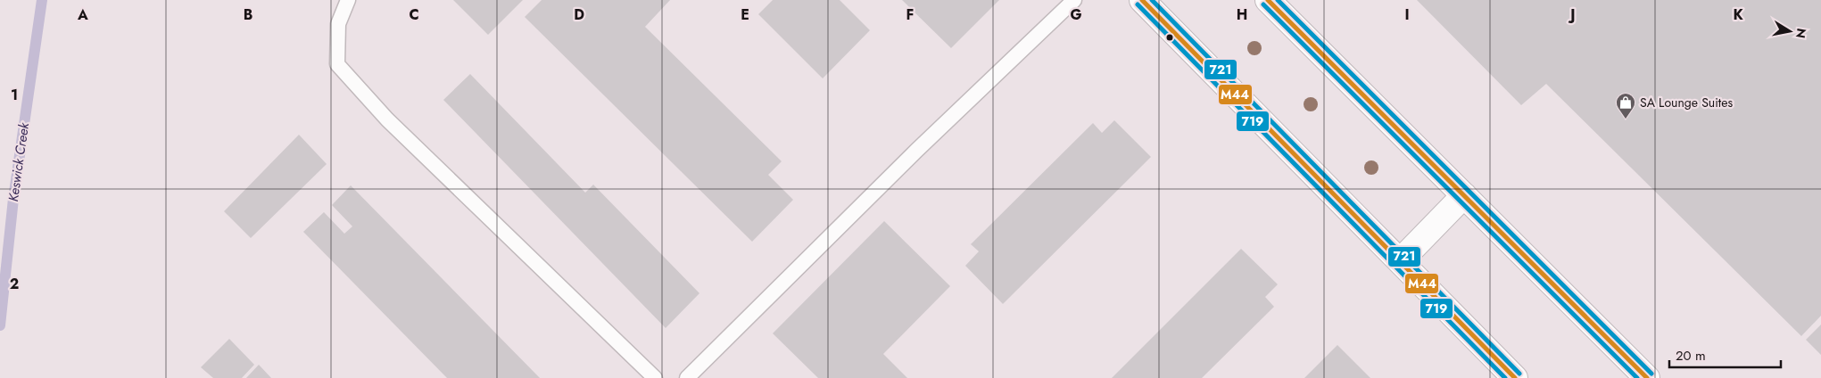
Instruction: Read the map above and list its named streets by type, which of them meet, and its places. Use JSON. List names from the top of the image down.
{
  "water": ["Keswick Creek"],
  "places": {
    "shop": ["SA Lounge Suites"]
  },
  "lines": ["transit line M44", "transit line 721", "transit line 719"],
  "scale_bar": "20 m",
  "north": "right",
  "grid": {
    "columns": [
      "A",
      "B",
      "C",
      "D",
      "E",
      "F",
      "G",
      "H",
      "I",
      "J",
      "K"
    ],
    "rows": ["1", "2"]
  }
}
